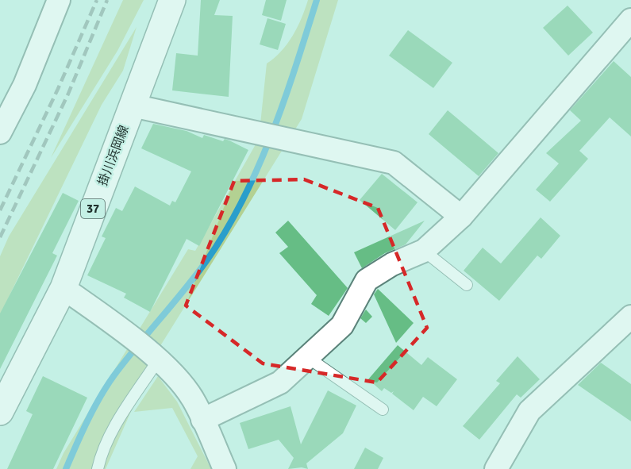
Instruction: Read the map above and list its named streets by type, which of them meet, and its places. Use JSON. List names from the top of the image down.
{
  "streets": {
    "main road": ["掛川浜岡線", "37"]
  }
}
